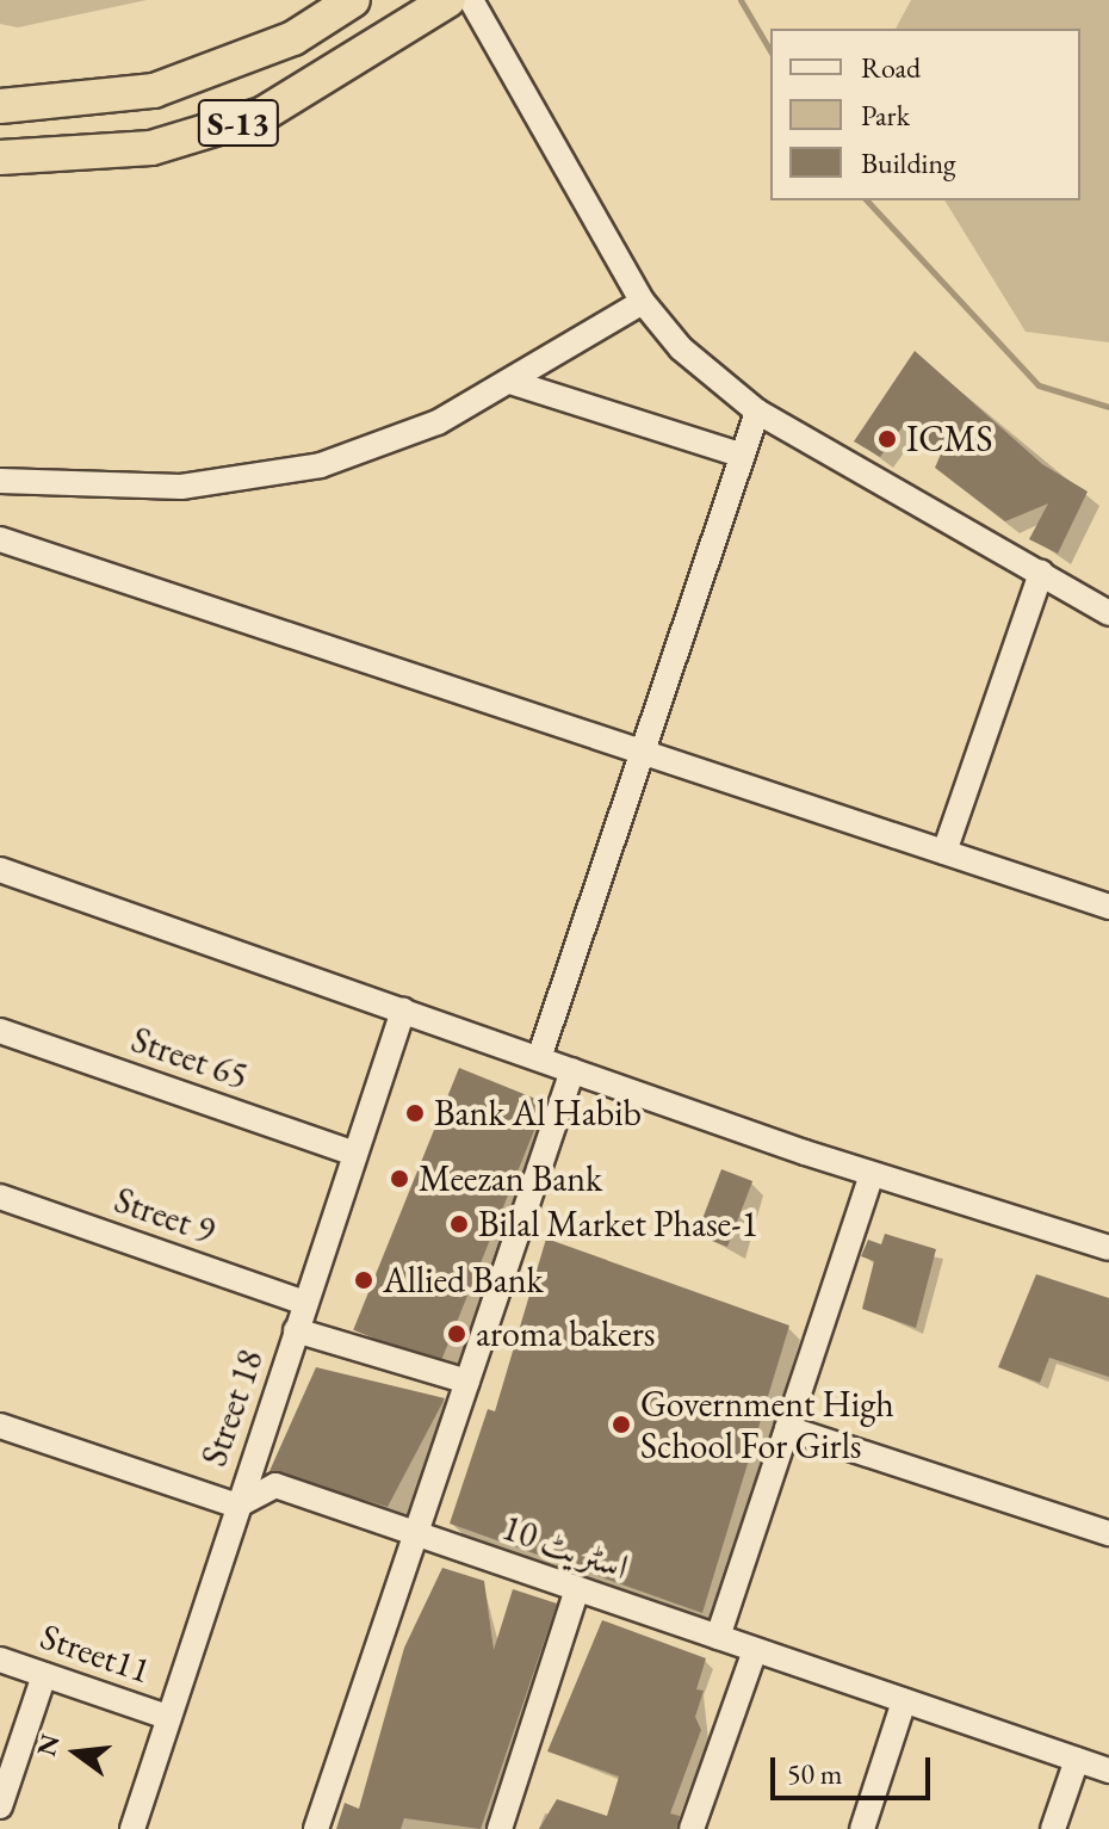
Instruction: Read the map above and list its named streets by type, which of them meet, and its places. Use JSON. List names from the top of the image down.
{
  "streets": {
    "highway": ["S-13"],
    "street": [
      "Street 65",
      "Street 9",
      "Street 18",
      "اسٹریٹ 10",
      "Street11"
    ]
  },
  "crossings": [
    ["Street 65", "Street 18"],
    ["Street 9", "Street 18"],
    ["Street 18", "اسٹریٹ 10"],
    ["Street 18", "Street11"]
  ],
  "places": [
    "ICMS",
    "Bank Al Habib",
    "Meezan Bank",
    "Bilal Market Phase-1",
    "Allied Bank",
    "aroma bakers",
    "Government High School For Girls"
  ],
  "legend": ["Road", "Park", "Building"],
  "scale_bar": "50 m",
  "north": "left"
}
